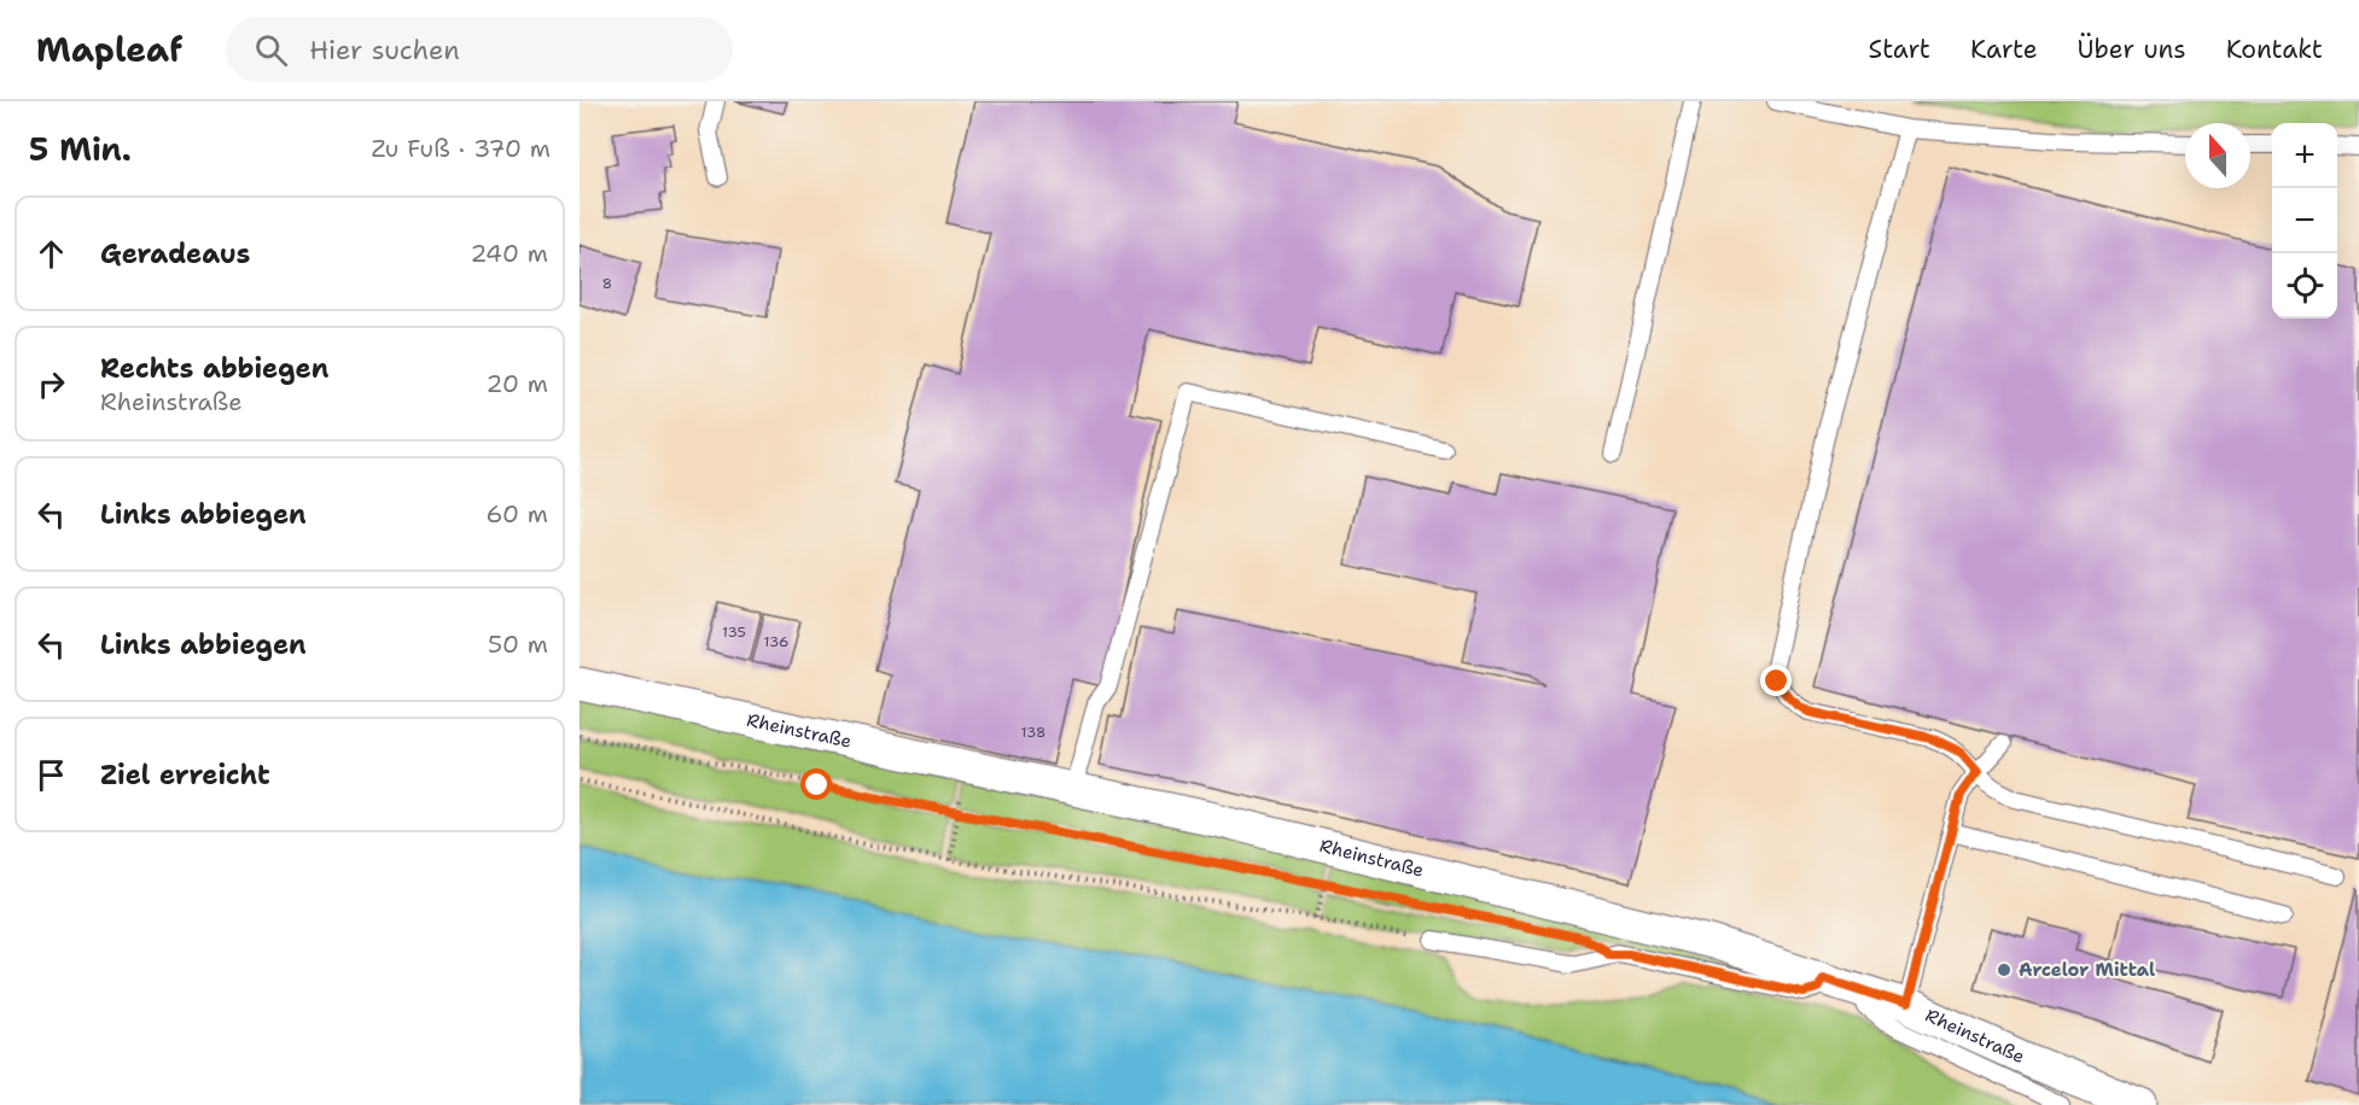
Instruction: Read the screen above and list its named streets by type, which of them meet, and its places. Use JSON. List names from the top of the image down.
{
  "streets": {
    "street": ["Rheinstraße"]
  },
  "places": ["Arcelor Mittal"],
  "house_numbers": [
    "8",
    "135",
    "136",
    "138"
  ],
  "north": "top",
  "page": {
    "header": "Mapleaf",
    "search": "Hier suchen",
    "nav": [
      "Start",
      "Karte",
      "Über uns",
      "Kontakt"
    ],
    "heading": ["5 Min.", "Zu Fuß · 370 m"],
    "map_buttons": ["+", "−"],
    "list": [
      ["Geradeaus", "240 m"],
      ["Rechts abbiegen", "Rheinstraße", "20 m"],
      ["Links abbiegen", "60 m"],
      ["Links abbiegen", "50 m"],
      "Ziel erreicht"
    ]
  }
}
